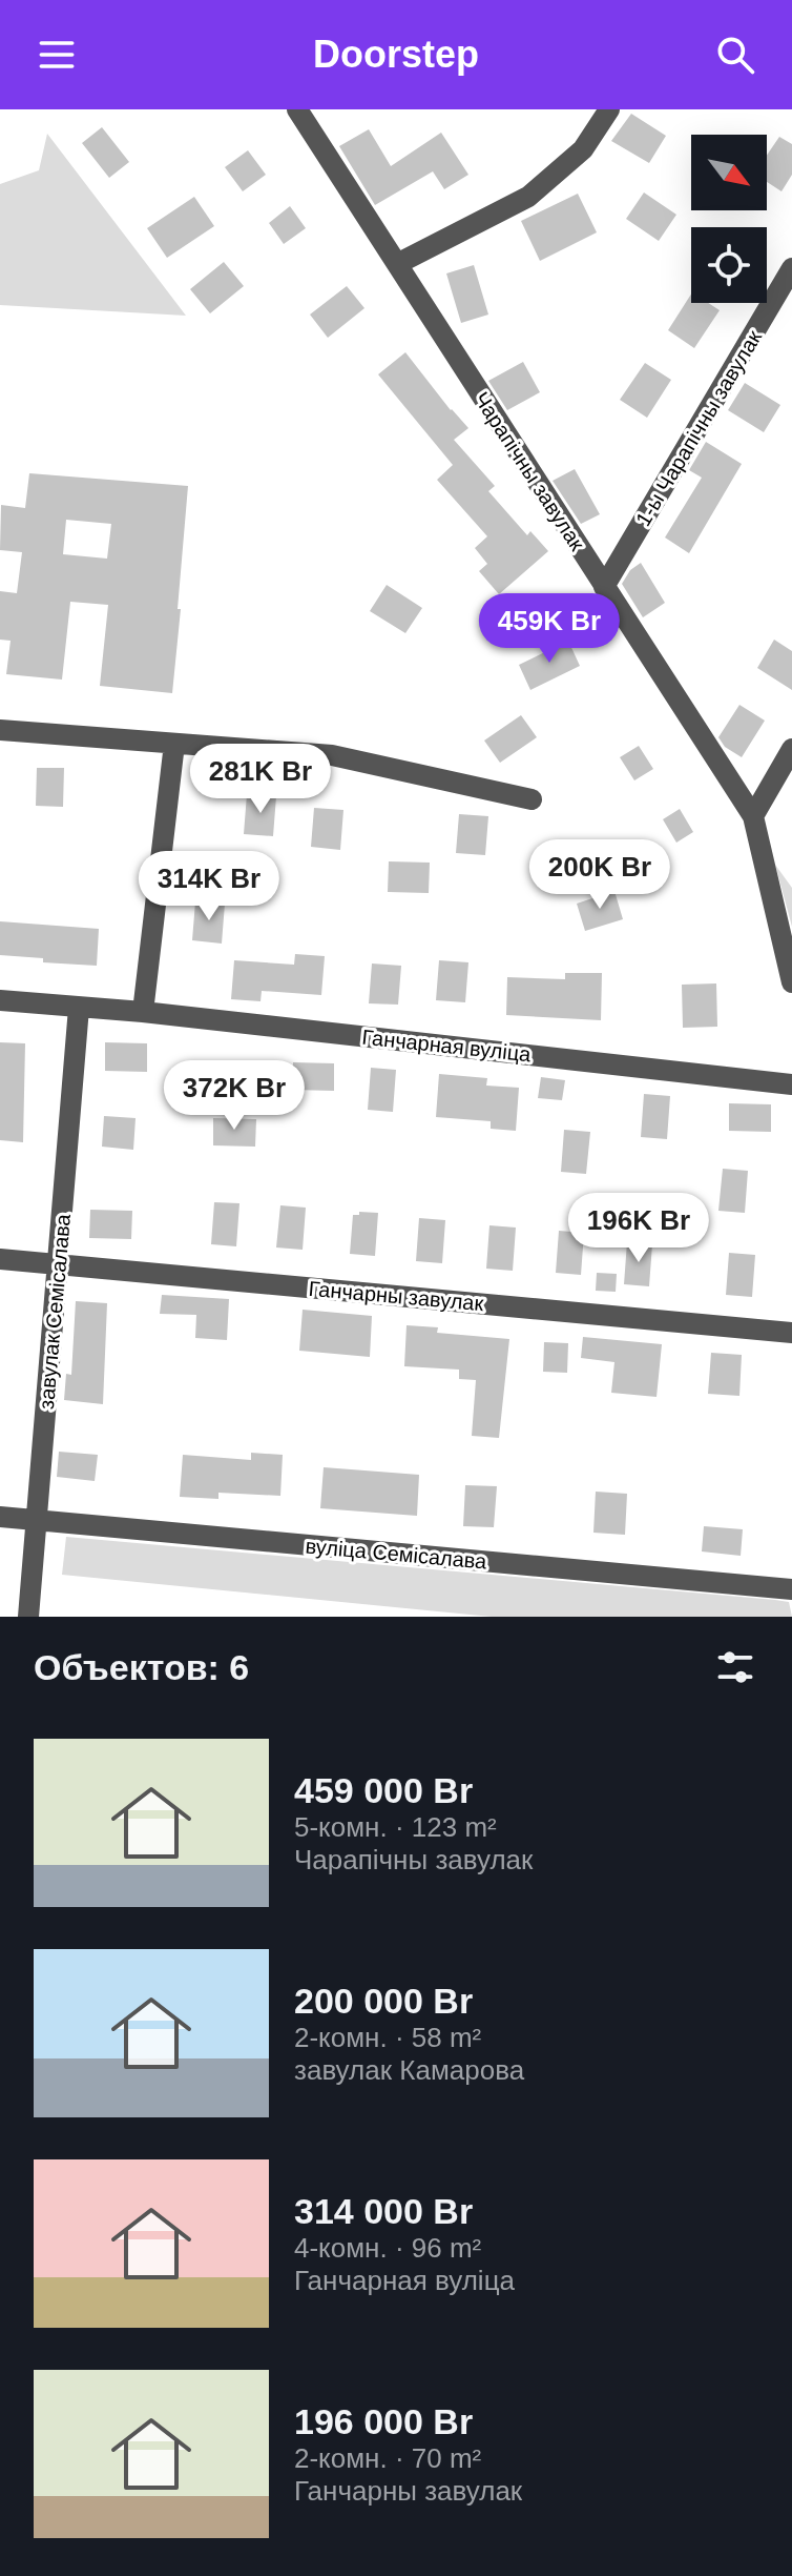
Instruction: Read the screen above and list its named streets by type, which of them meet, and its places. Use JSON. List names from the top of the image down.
{
  "streets": {
    "street": [
      "1-ы Чарапічны завулак",
      "Чарапічны завулак",
      "Ганчарная вуліца",
      "Ганчарны завулак",
      "завулак Семісалава",
      "вуліца Семісалава"
    ]
  },
  "crossings": [
    ["1-ы Чарапічны завулак", "Чарапічны завулак"],
    ["Ганчарная вуліца", "завулак Семісалава"],
    ["Ганчарны завулак", "завулак Семісалава"],
    ["завулак Семісалава", "вуліца Семісалава"]
  ],
  "north": "bottom right",
  "page": {
    "header": "Doorstep",
    "price": [
      "459K Br",
      "281K Br",
      "200K Br",
      "314K Br",
      "372K Br",
      "196K Br"
    ],
    "heading": "Объектов: 6",
    "list": [
      {
        "name": "459 000 Br",
        "note": "5-комн. · 123 m² · Чарапічны завулак"
      },
      {
        "name": "200 000 Br",
        "note": "2-комн. · 58 m² · завулак Камарова"
      },
      {
        "name": "314 000 Br",
        "note": "4-комн. · 96 m² · Ганчарная вуліца"
      },
      {
        "name": "196 000 Br",
        "note": "2-комн. · 70 m² · Ганчарны завулак"
      }
    ]
  }
}
